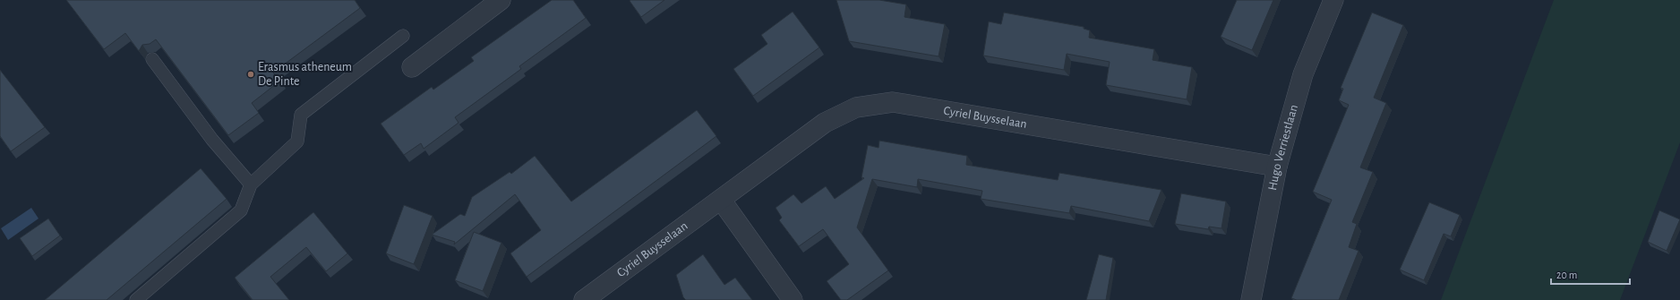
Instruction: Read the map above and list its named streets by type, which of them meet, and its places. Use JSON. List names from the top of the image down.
{
  "streets": {
    "street": ["Cyriel Buysselaan", "Hugo Verriestlaan"]
  },
  "crossings": [
    ["Cyriel Buysselaan", "Hugo Verriestlaan"]
  ],
  "places": ["Erasmus atheneum De Pinte"],
  "scale_bar": "20 m"
}
